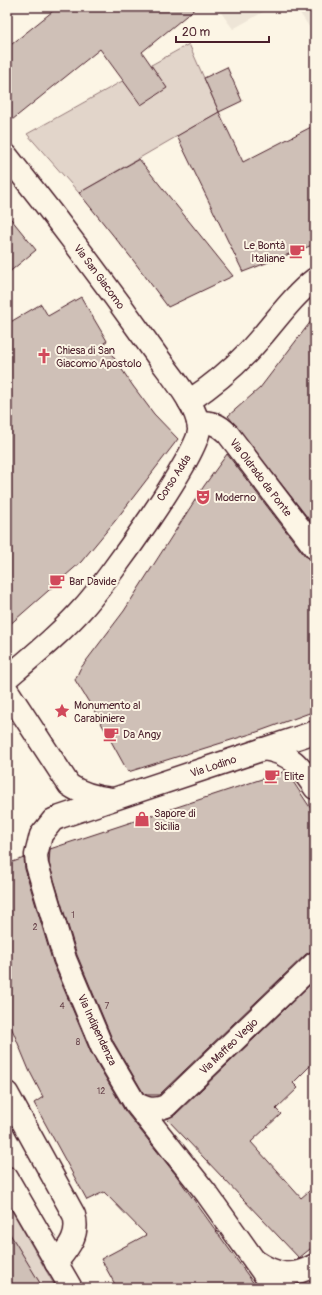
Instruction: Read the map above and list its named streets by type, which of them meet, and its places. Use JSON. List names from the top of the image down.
{
  "streets": {
    "street": [
      "Via San Giacomo",
      "Via Oldrado da Ponte",
      "Corso Adda",
      "Via Lodino",
      "Via Indipendenza",
      "Via Maffeo Vegio"
    ]
  },
  "crossings": [
    ["Via Oldrado da Ponte", "Corso Adda"],
    ["Via Lodino", "Via Indipendenza"],
    ["Via Indipendenza", "Via Maffeo Vegio"]
  ],
  "places": {
    "cafe": [
      "Le Bontà Italiane",
      "Bar Davide",
      "Da Angy",
      "Elite"
    ],
    "church": ["Chiesa di San Giacomo Apostolo"],
    "theatre": ["Moderno"],
    "place": ["Monumento al Carabiniere"],
    "shop": ["Sapore di Sicilia"]
  },
  "house_numbers": [
    "1",
    "2",
    "4",
    "7",
    "8",
    "12"
  ],
  "scale_bar": "20 m"
}
